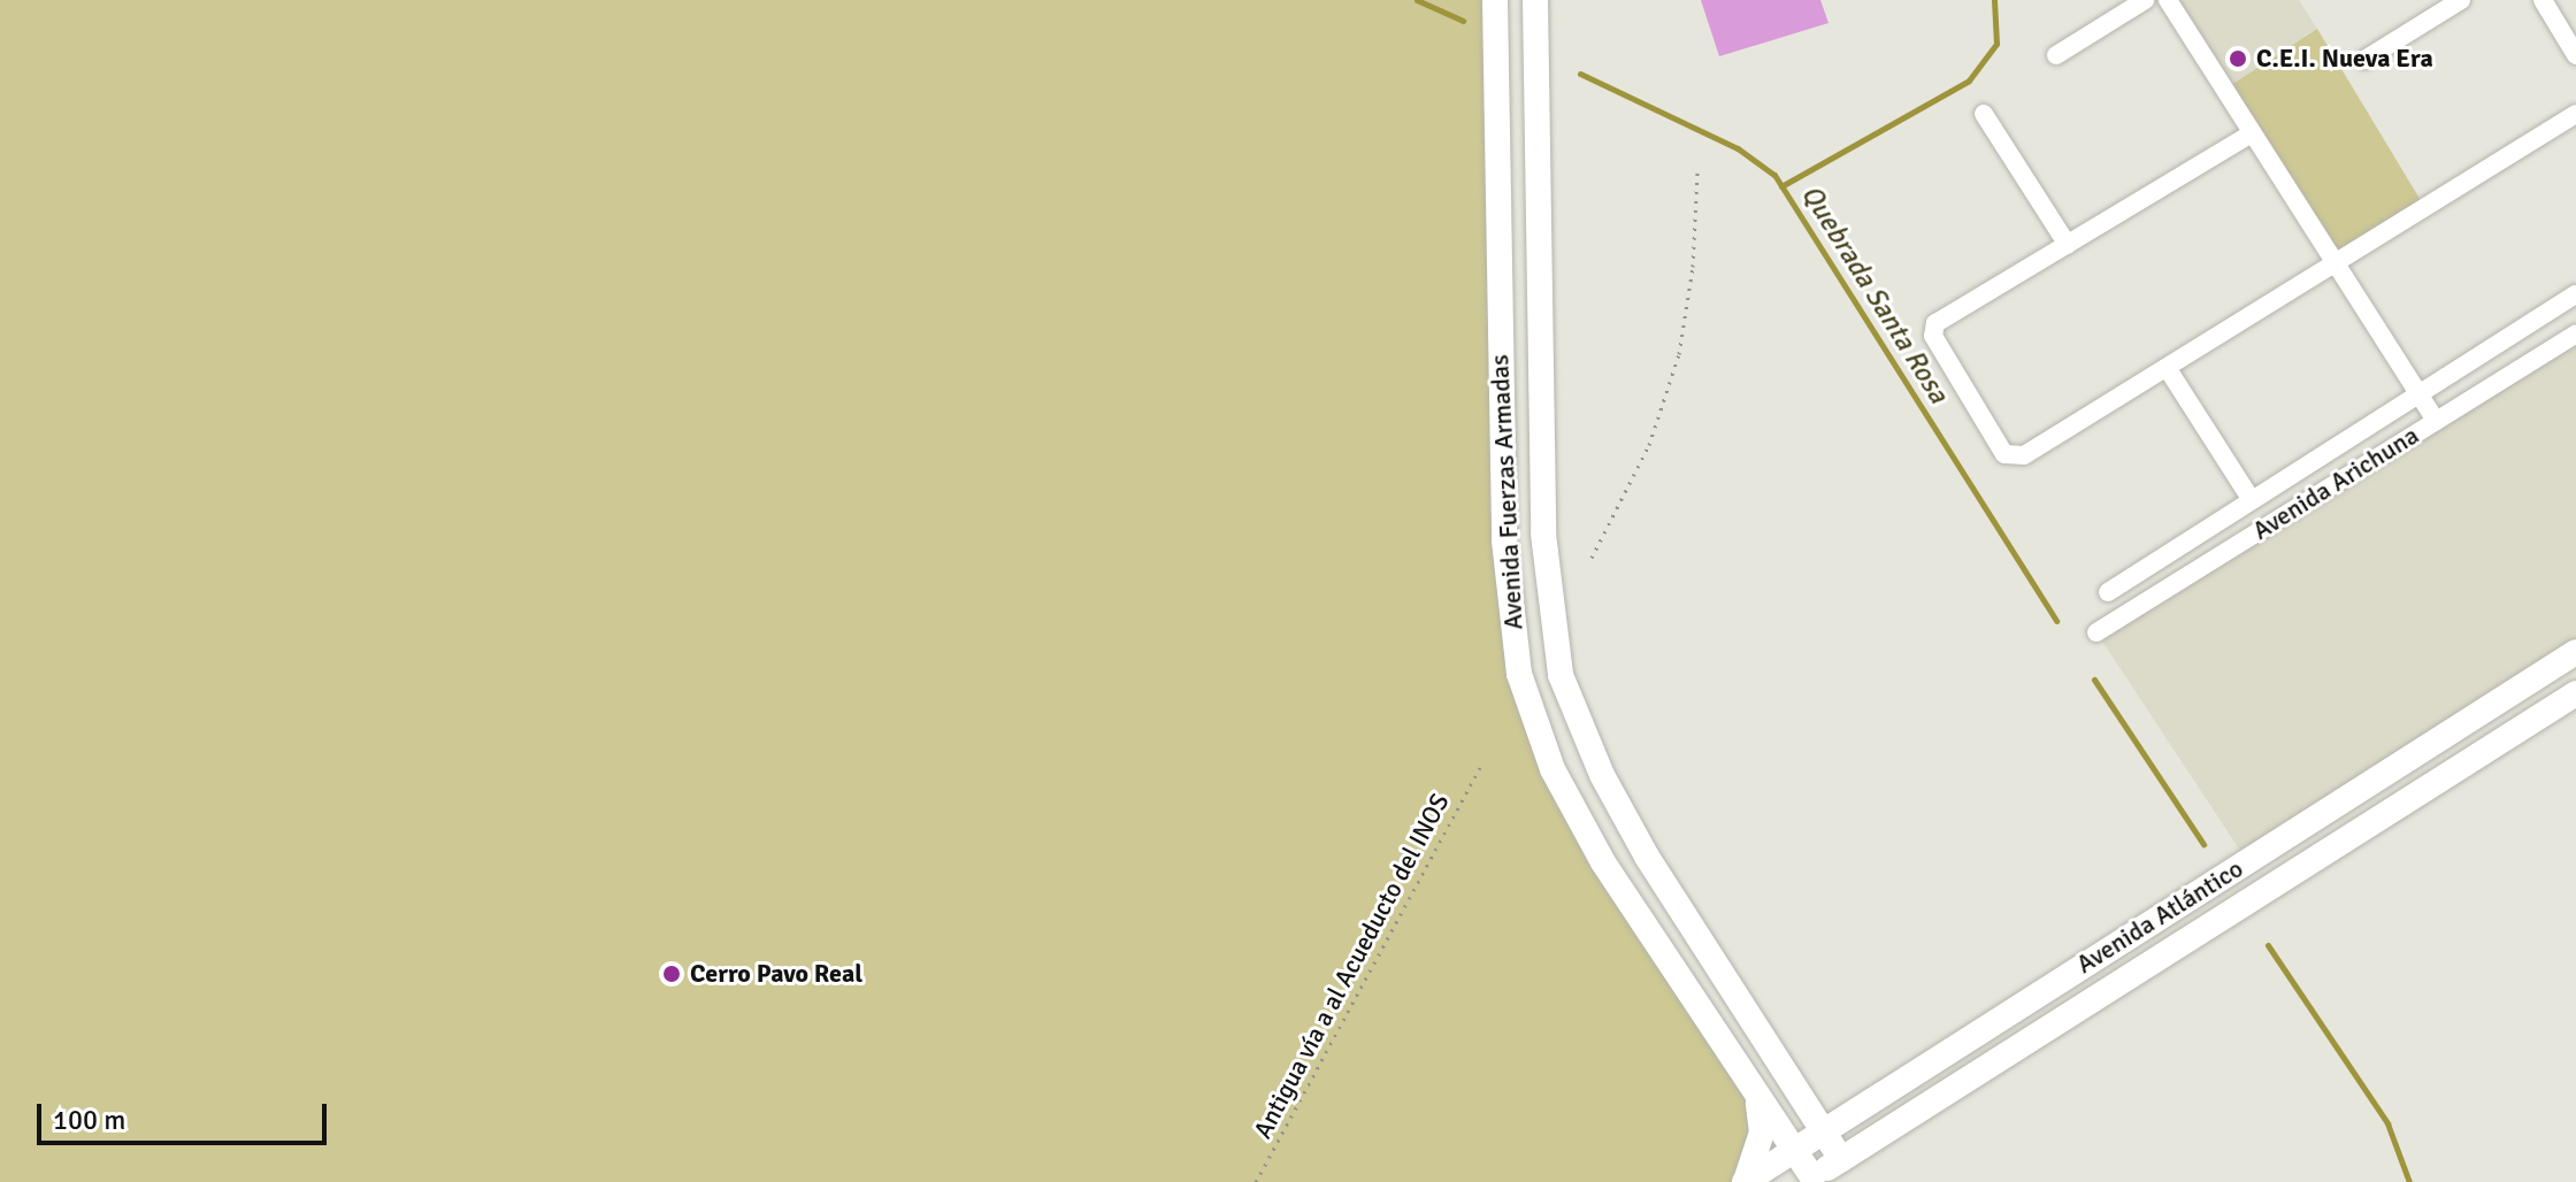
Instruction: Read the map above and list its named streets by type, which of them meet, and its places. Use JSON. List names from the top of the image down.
{
  "streets": {
    "street": ["Avenida Arichuna", "Avenida Fuerzas Armadas", "Avenida Atlántico"],
    "path": ["Antigua vía a al Acueducto del INOS"]
  },
  "crossings": [
    ["Avenida Fuerzas Armadas", "Avenida Atlántico"]
  ],
  "water": ["Quebrada Santa Rosa"],
  "places": ["C.E.I. Nueva Era", "Cerro Pavo Real"],
  "scale_bar": "100 m"
}
